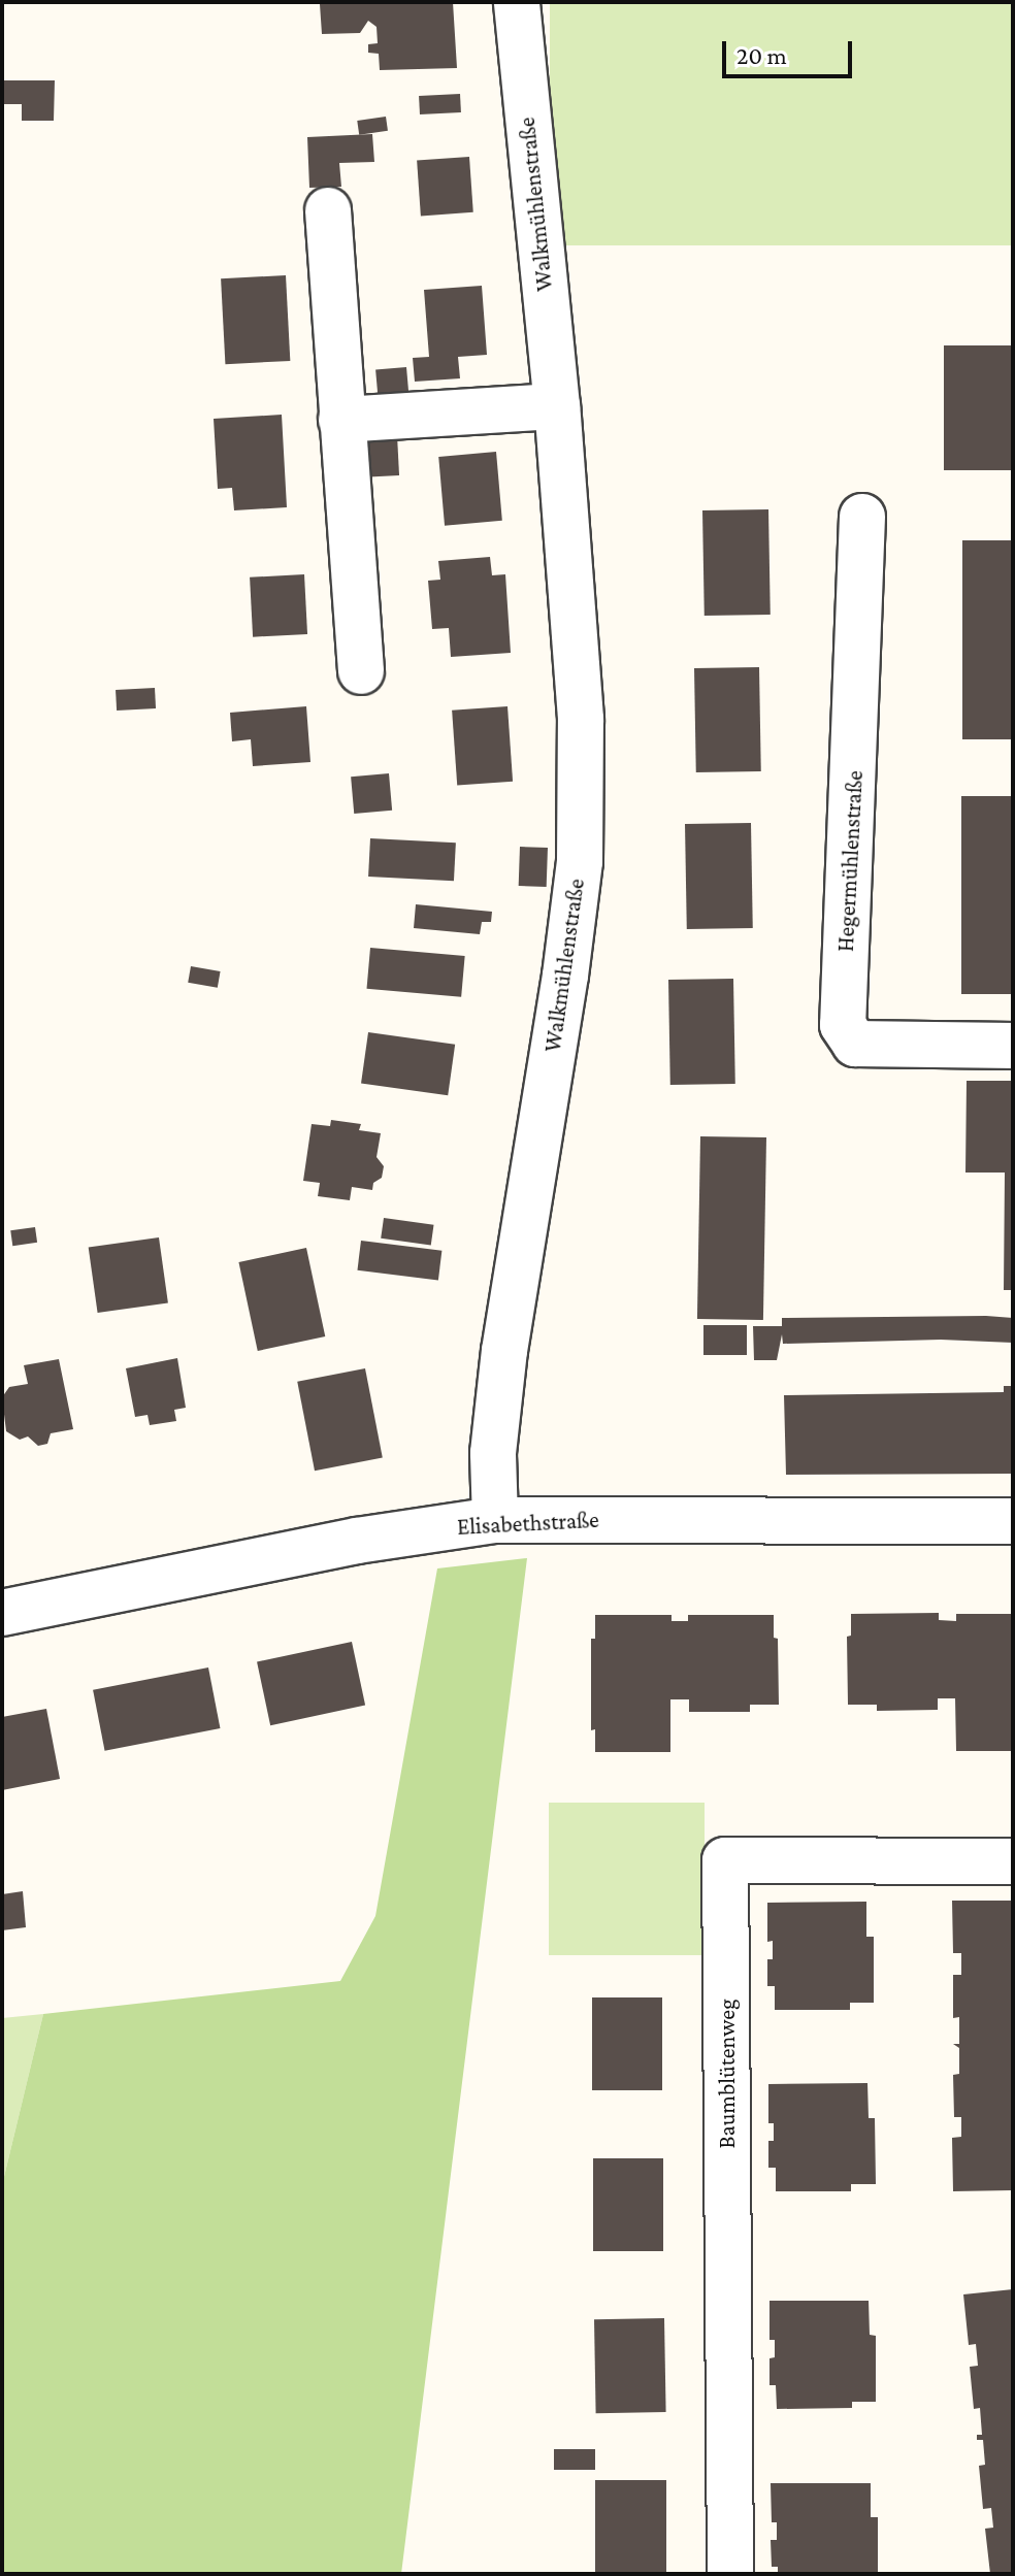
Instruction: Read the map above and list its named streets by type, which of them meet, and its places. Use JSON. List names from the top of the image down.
{
  "streets": {
    "street": [
      "Walkmühlenstraße",
      "Hegermühlenstraße",
      "Elisabethstraße",
      "Baumblütenweg"
    ]
  },
  "crossings": [
    ["Walkmühlenstraße", "Elisabethstraße"]
  ],
  "scale_bar": "20 m"
}
